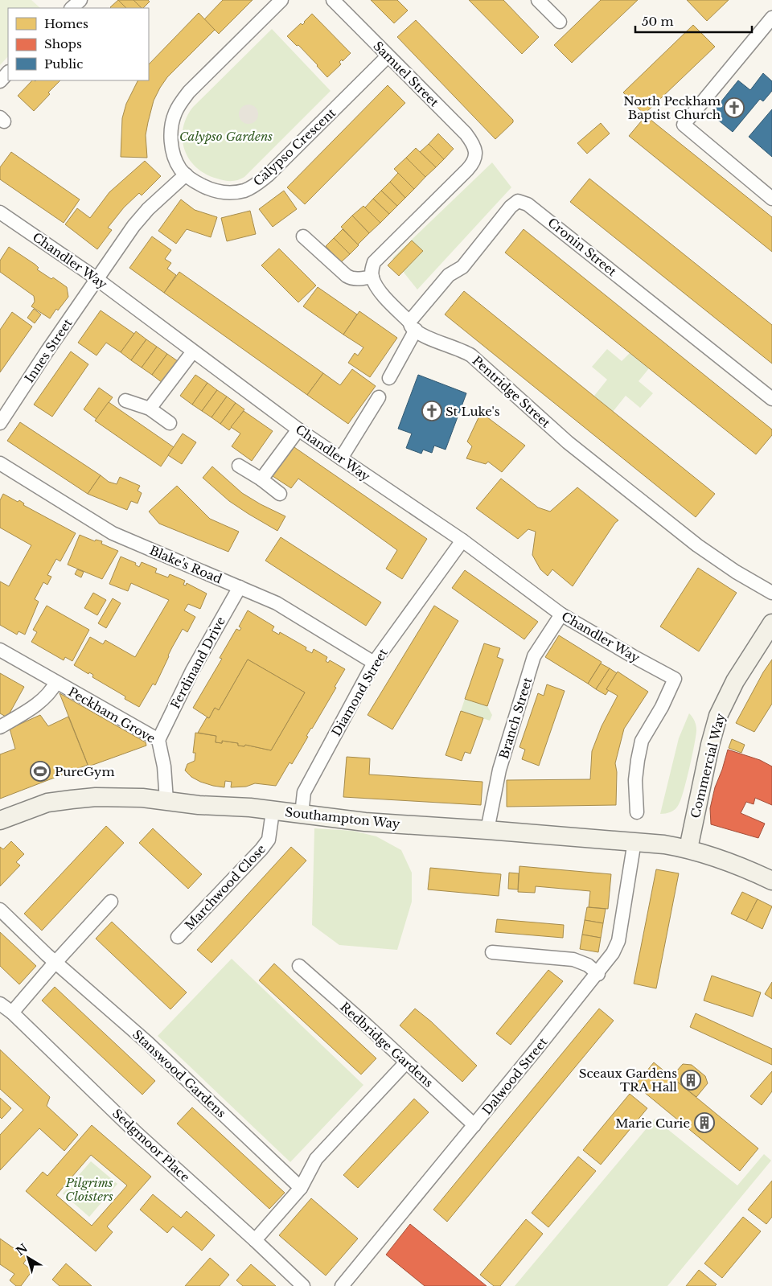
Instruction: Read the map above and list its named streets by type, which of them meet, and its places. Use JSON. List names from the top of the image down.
{
  "streets": {
    "main road": ["Commercial Way", "Southampton Way"],
    "street": [
      "Samuel Street",
      "Calypso Crescent",
      "Cronin Street",
      "Chandler Way",
      "Innes Street",
      "Pentridge Street",
      "Blake's Road",
      "Ferdinand Drive",
      "Diamond Street",
      "Peckham Grove",
      "Branch Street",
      "Marchwood Close",
      "Redbridge Gardens",
      "Stanswood Gardens",
      "Dalwood Street",
      "Sedgmoor Place"
    ]
  },
  "crossings": [
    ["Samuel Street", "Calypso Crescent"],
    ["Samuel Street", "Pentridge Street"],
    ["Cronin Street", "Pentridge Street"],
    ["Chandler Way", "Innes Street"],
    ["Chandler Way", "Diamond Street"],
    ["Chandler Way", "Branch Street"],
    ["Blake's Road", "Ferdinand Drive"],
    ["Blake's Road", "Diamond Street"],
    ["Ferdinand Drive", "Peckham Grove"],
    ["Diamond Street", "Southampton Way"],
    ["Peckham Grove", "Southampton Way"],
    ["Branch Street", "Southampton Way"],
    ["Commercial Way", "Southampton Way"],
    ["Southampton Way", "Marchwood Close"],
    ["Southampton Way", "Dalwood Street"],
    ["Redbridge Gardens", "Dalwood Street"]
  ],
  "parks": ["Calypso Gardens", "Pilgrims Cloisters"],
  "places": {
    "church": ["North Peckham Baptist Church", "St Luke's"],
    "sports": ["PureGym"],
    "building": ["Sceaux Gardens TRA Hall", "Marie Curie"]
  },
  "legend": ["Homes", "Shops", "Public"],
  "scale_bar": "50 m",
  "north": "top left"
}
